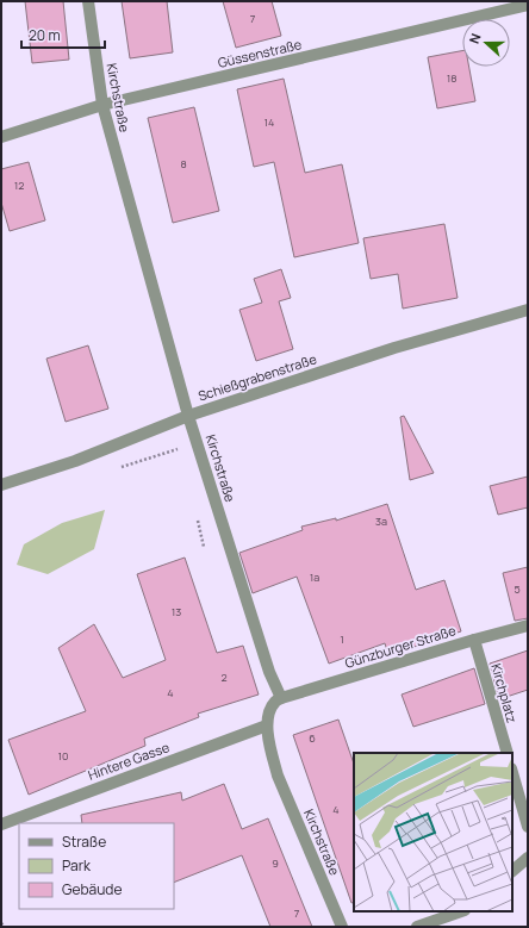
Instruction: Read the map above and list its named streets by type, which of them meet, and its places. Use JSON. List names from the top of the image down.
{
  "streets": {
    "street": [
      "Güssenstraße",
      "Kirchstraße",
      "Schießgrabenstraße",
      "Günzburger Straße",
      "Kirchplatz",
      "Hintere Gasse"
    ]
  },
  "crossings": [
    ["Güssenstraße", "Kirchstraße"],
    ["Kirchstraße", "Schießgrabenstraße"],
    ["Kirchstraße", "Günzburger Straße"],
    ["Kirchstraße", "Hintere Gasse"],
    ["Günzburger Straße", "Kirchplatz"]
  ],
  "house_numbers": [
    "7",
    "18",
    "14",
    "8",
    "12",
    "3a",
    "1a",
    "5",
    "13",
    "1",
    "2",
    "4",
    "6",
    "10",
    "4",
    "9",
    "7"
  ],
  "legend": ["Straße", "Park", "Gebäude"],
  "scale_bar": "20 m",
  "north": "left"
}
